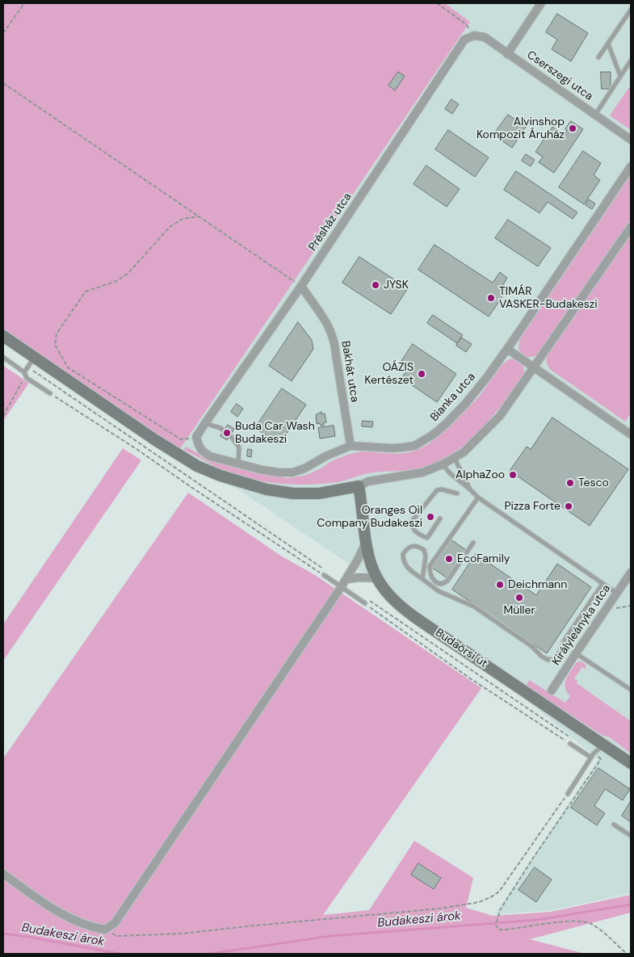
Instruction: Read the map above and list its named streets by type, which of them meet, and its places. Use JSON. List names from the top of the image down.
{
  "streets": {
    "main road": ["Budaörsi út"],
    "street": [
      "Cserszegi utca",
      "Présház utca",
      "Bakhát utca",
      "Bianka utca",
      "Királyleányka utca"
    ]
  },
  "crossings": [
    ["Cserszegi utca", "Présház utca"],
    ["Présház utca", "Bakhát utca"],
    ["Bakhát utca", "Bianka utca"]
  ],
  "water": ["Budakeszi árok"],
  "places": [
    "Alvinshop Kompozit Áruház",
    "JYSK",
    "TIMÁR VASKER-Budakeszi",
    "OÁZIS Kertészet",
    "Buda Car Wash Budakeszi",
    "AlphaZoo",
    "Tesco",
    "Pizza Forte",
    "Oranges Oil Company Budakeszi",
    "EcoFamily",
    "Deichmann",
    "Müller"
  ]
}
